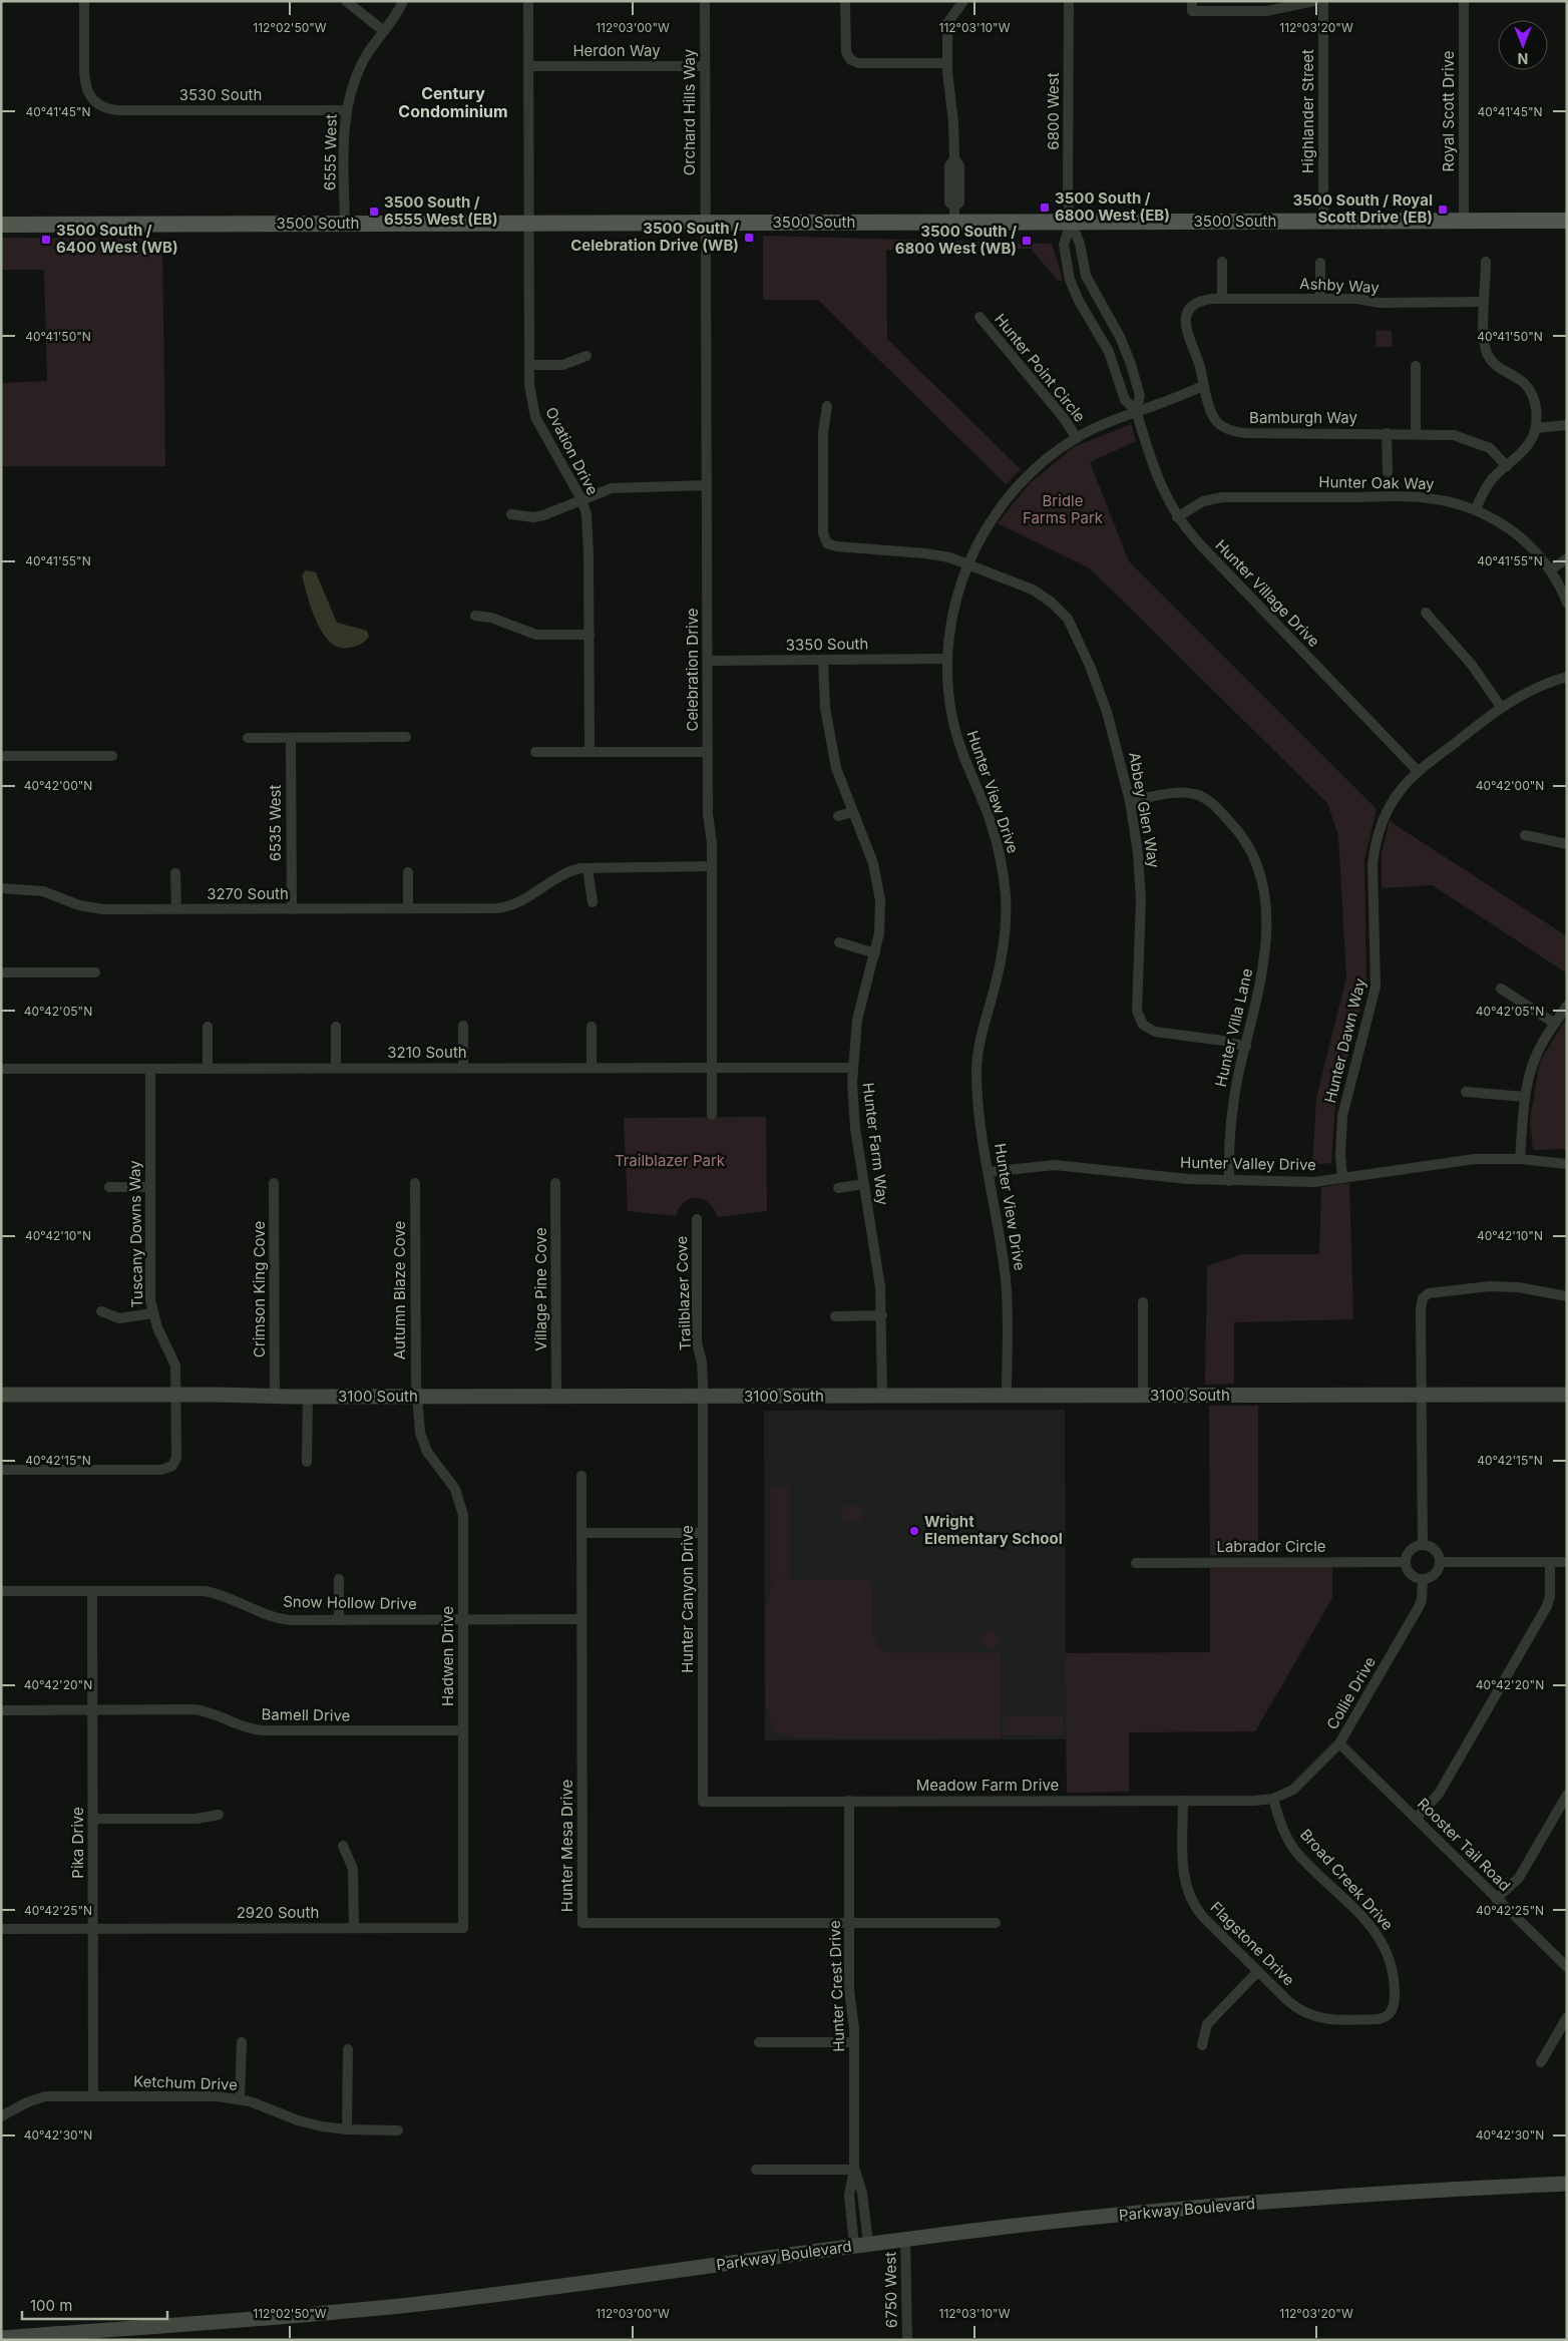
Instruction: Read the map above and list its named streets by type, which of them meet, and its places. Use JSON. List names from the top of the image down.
{
  "streets": {
    "main road": ["3500 South", "3100 South", "Parkway Boulevard"],
    "street": [
      "Herdon Way",
      "3530 South",
      "6800 West",
      "Highlander Street",
      "Royal Scott Drive",
      "Orchard Hills Way",
      "6555 West",
      "Ashby Way",
      "Hunter Point Circle",
      "Bamburgh Way",
      "Ovation Drive",
      "Hunter Oak Way",
      "Hunter Village Drive",
      "3350 South",
      "Celebration Drive",
      "Hunter View Drive",
      "Abbey Glen Way",
      "6535 West",
      "3270 South",
      "Hunter Villa Lane",
      "Hunter Dawn Way",
      "3210 South",
      "Hunter Farm Way",
      "Hunter Valley Drive",
      "Tuscany Downs Way",
      "Crimson King Cove",
      "Village Pine Cove",
      "Autumn Blaze Cove",
      "Trailblazer Cove",
      "Labrador Circle",
      "Hunter Canyon Drive",
      "Snow Hollow Drive",
      "Hadwen Drive",
      "Collie Drive",
      "Bamell Drive",
      "Meadow Farm Drive",
      "Pika Drive",
      "Rooster Tail Road",
      "Hunter Mesa Drive",
      "Broad Creek Drive",
      "2920 South",
      "Flagstone Drive",
      "Hunter Crest Drive",
      "Ketchum Drive",
      "6750 West"
    ]
  },
  "crossings": [
    ["Herdon Way", "Orchard Hills Way"],
    ["Herdon Way", "Ovation Drive"],
    ["3530 South", "6555 West"],
    ["6800 West", "3500 South"],
    ["6800 West", "Hunter Village Drive"],
    ["Highlander Street", "3500 South"],
    ["Royal Scott Drive", "3500 South"],
    ["Orchard Hills Way", "3500 South"],
    ["Orchard Hills Way", "Celebration Drive"],
    ["6555 West", "3500 South"],
    ["3500 South", "Ovation Drive"],
    ["3500 South", "Hunter Village Drive"],
    ["3500 South", "Celebration Drive"],
    ["Ashby Way", "Bamburgh Way"],
    ["Hunter Point Circle", "Hunter View Drive"],
    ["Bamburgh Way", "Hunter View Drive"],
    ["Hunter Oak Way", "Hunter Village Drive"],
    ["Hunter Village Drive", "Hunter View Drive"],
    ["Hunter Village Drive", "Hunter Dawn Way"],
    ["3350 South", "Celebration Drive"],
    ["3350 South", "Hunter View Drive"],
    ["3350 South", "Hunter Farm Way"],
    ["Celebration Drive", "3270 South"],
    ["Celebration Drive", "3210 South"],
    ["Hunter View Drive", "Abbey Glen Way"],
    ["Hunter View Drive", "Hunter Valley Drive"],
    ["Hunter View Drive", "3100 South"],
    ["Abbey Glen Way", "Hunter Villa Lane"],
    ["6535 West", "3270 South"],
    ["Hunter Villa Lane", "Hunter Valley Drive"],
    ["Hunter Dawn Way", "Hunter Valley Drive"],
    ["3210 South", "Hunter Farm Way"],
    ["3210 South", "Tuscany Downs Way"],
    ["Hunter Farm Way", "3100 South"],
    ["Tuscany Downs Way", "3100 South"],
    ["Crimson King Cove", "3100 South"],
    ["Village Pine Cove", "3100 South"],
    ["Autumn Blaze Cove", "3100 South"],
    ["Autumn Blaze Cove", "Hadwen Drive"],
    ["Trailblazer Cove", "3100 South"],
    ["Trailblazer Cove", "Hunter Canyon Drive"],
    ["3100 South", "Hunter Canyon Drive"],
    ["3100 South", "Hadwen Drive"],
    ["Labrador Circle", "Collie Drive"],
    ["Hunter Canyon Drive", "Meadow Farm Drive"],
    ["Snow Hollow Drive", "Hadwen Drive"],
    ["Snow Hollow Drive", "Pika Drive"],
    ["Snow Hollow Drive", "Hunter Mesa Drive"],
    ["Hadwen Drive", "Bamell Drive"],
    ["Hadwen Drive", "2920 South"],
    ["Collie Drive", "Meadow Farm Drive"],
    ["Collie Drive", "Rooster Tail Road"],
    ["Collie Drive", "Broad Creek Drive"],
    ["Bamell Drive", "Pika Drive"],
    ["Meadow Farm Drive", "Broad Creek Drive"],
    ["Meadow Farm Drive", "Flagstone Drive"],
    ["Meadow Farm Drive", "Hunter Crest Drive"],
    ["Pika Drive", "2920 South"],
    ["Pika Drive", "Ketchum Drive"],
    ["Hunter Mesa Drive", "Hunter Crest Drive"],
    ["Broad Creek Drive", "Flagstone Drive"],
    ["Hunter Crest Drive", "Parkway Boulevard"],
    ["Parkway Boulevard", "6750 West"]
  ],
  "districts": ["Century Condominium"],
  "parks": ["Bridle Farms Park", "Trailblazer Park"],
  "places": {
    "transit": [
      "3500 South / 6800 West (EB)",
      "3500 South / Royal Scott Drive (EB)",
      "3500 South / 6555 West (EB)",
      "3500 South / Celebration Drive (WB)",
      "3500 South / 6400 West (WB)",
      "3500 South / 6800 West (WB)"
    ],
    "other": ["Wright Elementary School"]
  },
  "scale_bar": "100 m",
  "north": "bottom",
  "coordinates": [
    "112°02'50\"W",
    "112°03'00\"W",
    "112°03'10\"W",
    "112°03'20\"W",
    "40°41'45\"N",
    "40°41'50\"N",
    "40°41'55\"N",
    "40°42'00\"N",
    "40°42'05\"N",
    "40°42'10\"N",
    "40°42'15\"N",
    "40°42'20\"N",
    "40°42'25\"N",
    "40°42'30\"N"
  ]
}
